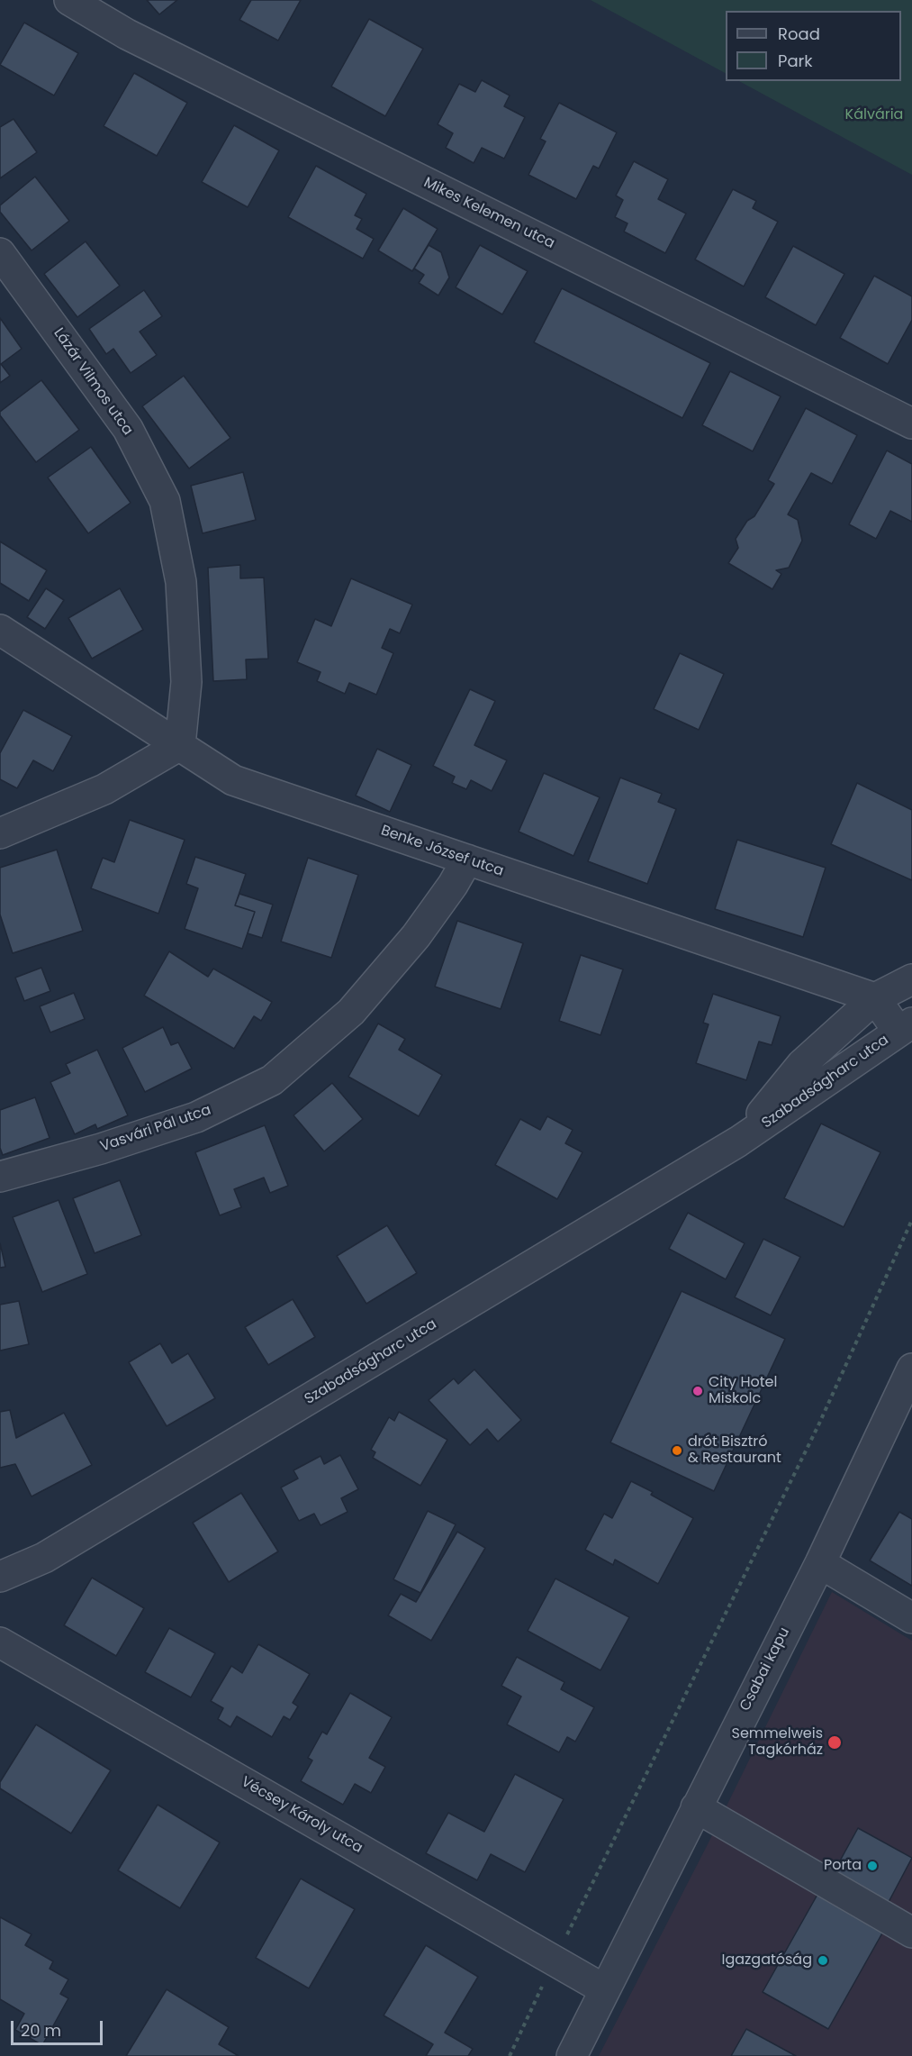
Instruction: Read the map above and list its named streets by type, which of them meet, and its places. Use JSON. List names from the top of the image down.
{
  "streets": {
    "street": [
      "Mikes Kelemen utca",
      "Lázár Vilmos utca",
      "Benke József utca",
      "Szabadságharc utca",
      "Vasvári Pál utca",
      "Csabai kapu",
      "Vécsey Károly utca"
    ]
  },
  "crossings": [
    ["Lázár Vilmos utca", "Benke József utca"],
    ["Benke József utca", "Szabadságharc utca"],
    ["Benke József utca", "Vasvári Pál utca"],
    ["Csabai kapu", "Vécsey Károly utca"]
  ],
  "parks": ["Kálvária"],
  "places": [
    "City Hotel Miskolc",
    "drót Bisztró & Restaurant",
    "Semmelweis Tagkórház",
    "Porta",
    "Igazgatóság"
  ],
  "legend": ["Road", "Park"],
  "scale_bar": "20 m"
}
